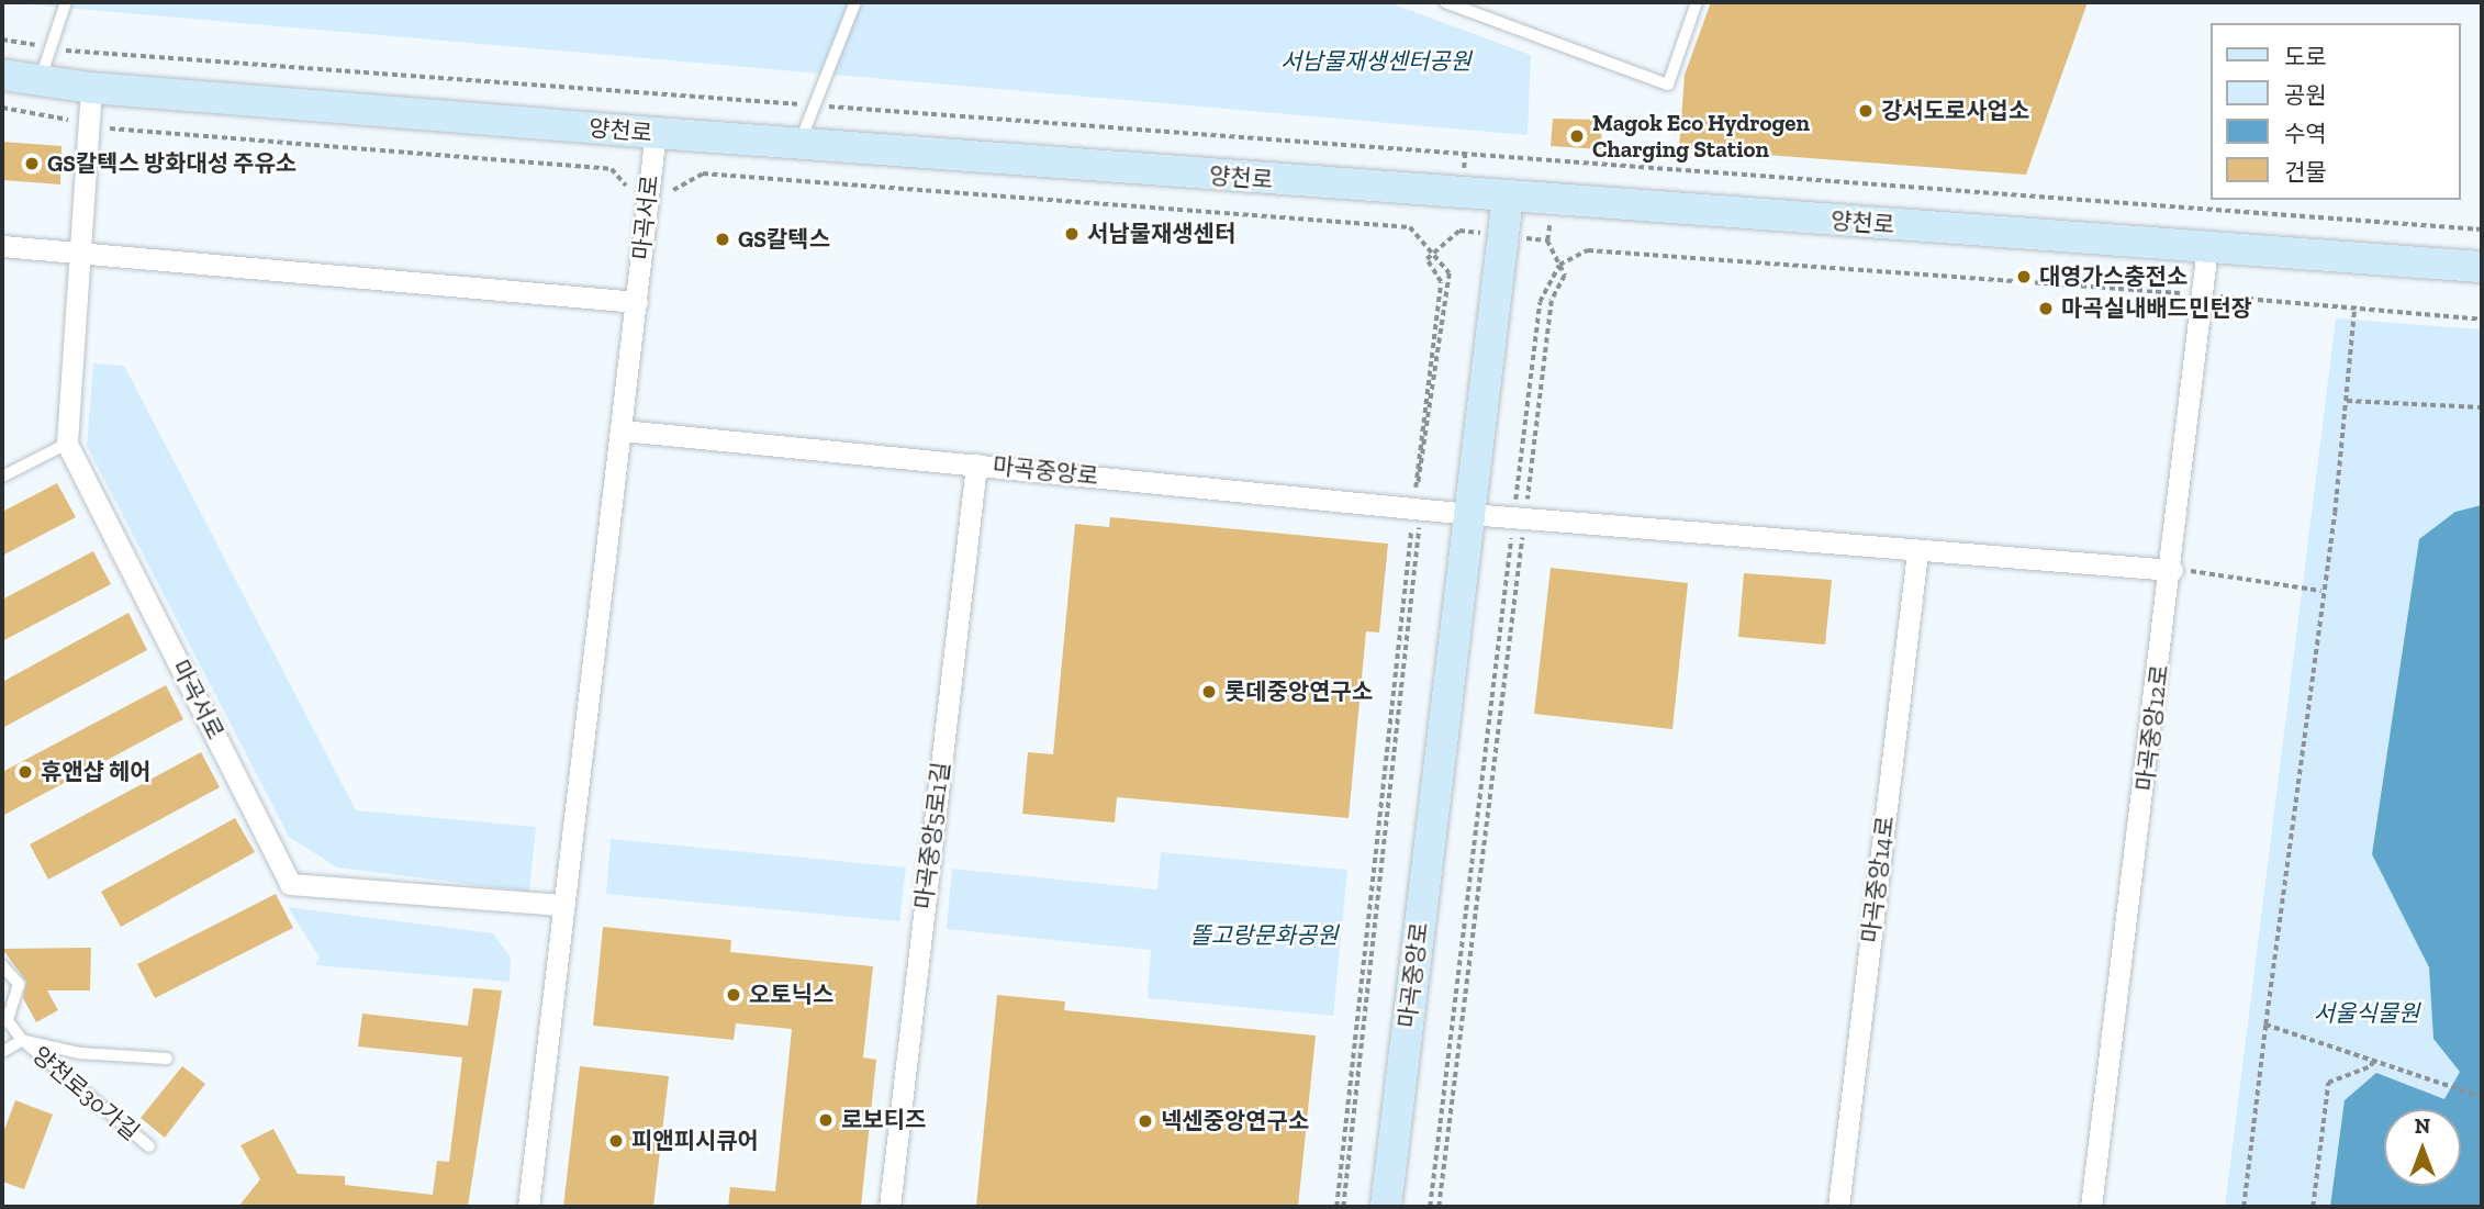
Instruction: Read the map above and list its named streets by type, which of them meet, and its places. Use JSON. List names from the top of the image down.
{
  "streets": {
    "main road": ["양천로", "마곡중앙로"],
    "street": [
      "마곡서로",
      "마곡중앙12로",
      "마곡중앙5로1길",
      "마곡중앙14로"
    ],
    "lane": ["양천로30가길"]
  },
  "crossings": [
    ["양천로", "마곡서로"],
    ["양천로", "마곡중앙로"],
    ["양천로", "마곡중앙12로"],
    ["마곡서로", "마곡중앙로"],
    ["마곡중앙로", "마곡중앙5로1길"]
  ],
  "parks": ["서남물재생센터공원", "똘고랑문화공원", "서울식물원"],
  "places": [
    "강서도로사업소",
    "Magok Eco Hydrogen Charging Station",
    "GS칼텍스 방화대성 주유소",
    "서남물재생센터",
    "GS칼텍스",
    "대영가스충전소",
    "마곡실내배드민턴장",
    "롯데중앙연구소",
    "휴앤샵 헤어",
    "오토닉스",
    "로보티즈",
    "넥센중앙연구소",
    "피앤피시큐어"
  ],
  "legend": [
    "도로",
    "공원",
    "수역",
    "건물"
  ],
  "north": "top"
}
